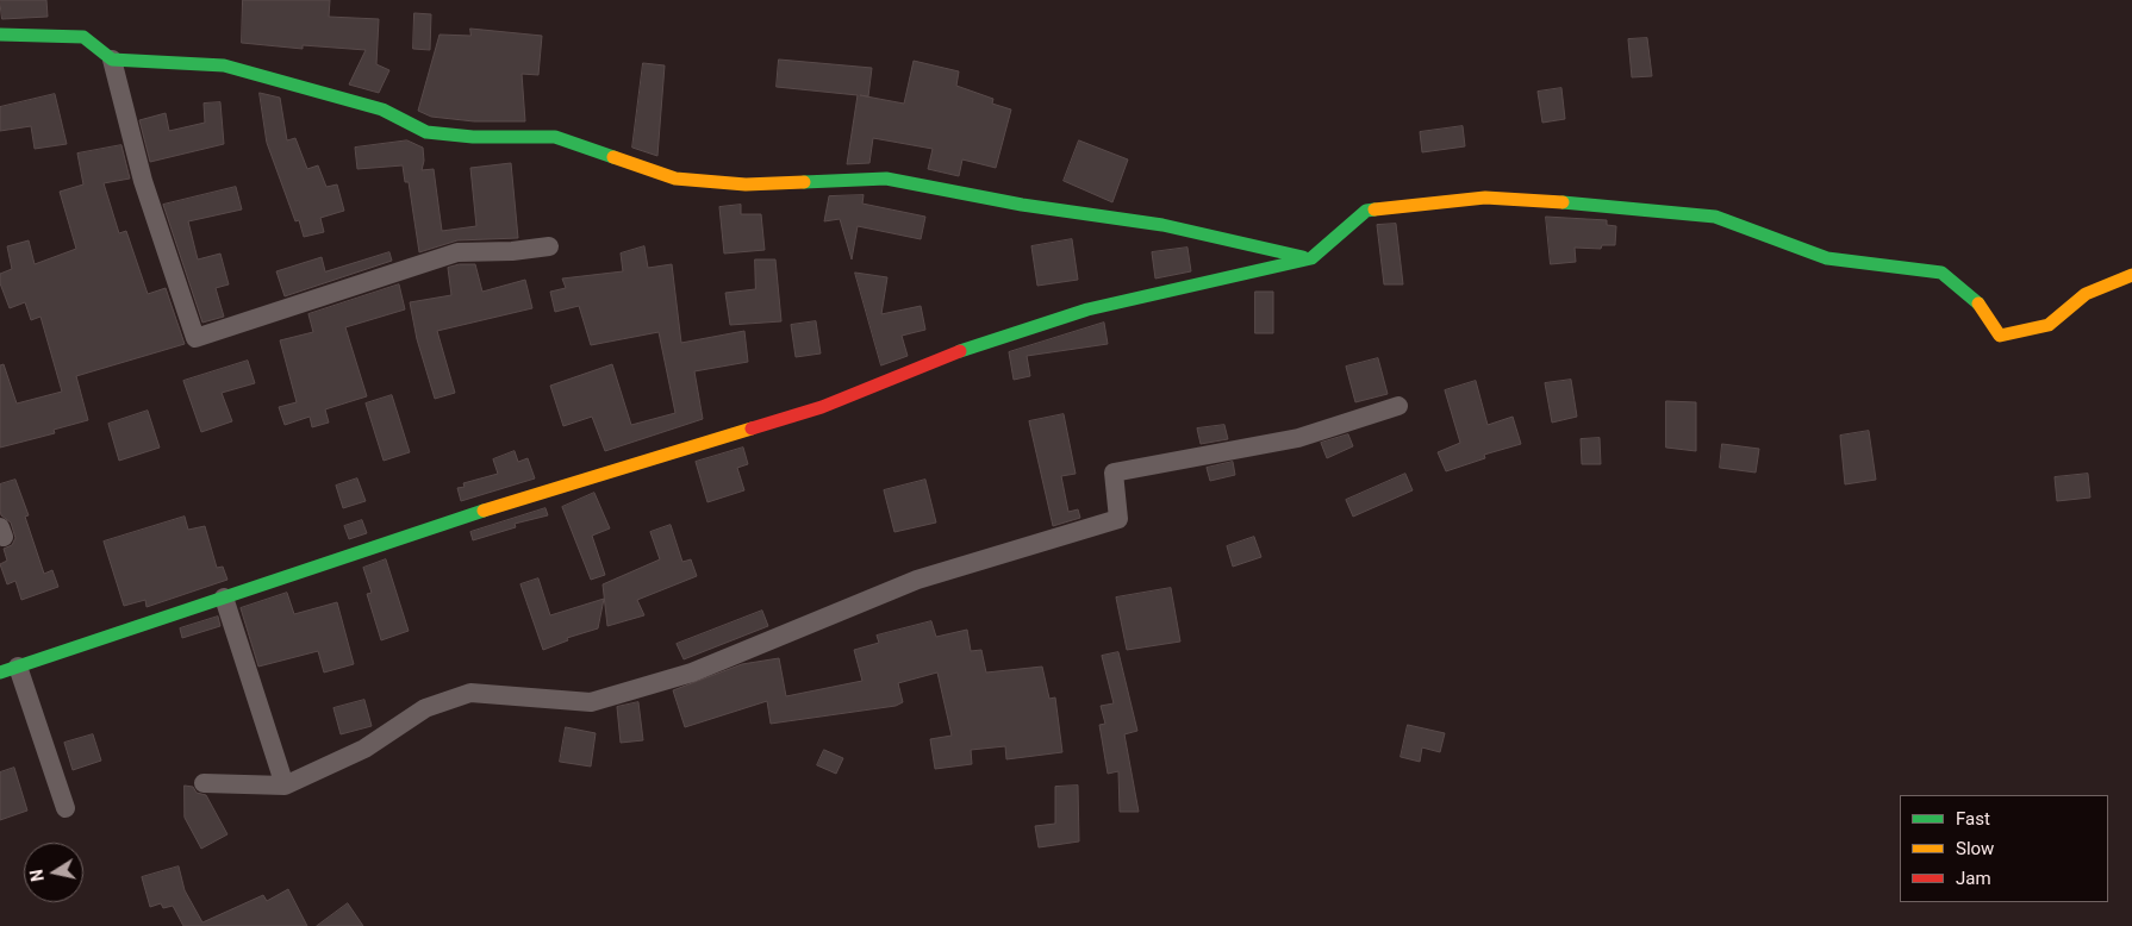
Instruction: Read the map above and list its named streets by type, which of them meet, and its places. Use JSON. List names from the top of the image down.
{
  "legend": ["Fast", "Slow", "Jam"],
  "north": "left"
}
